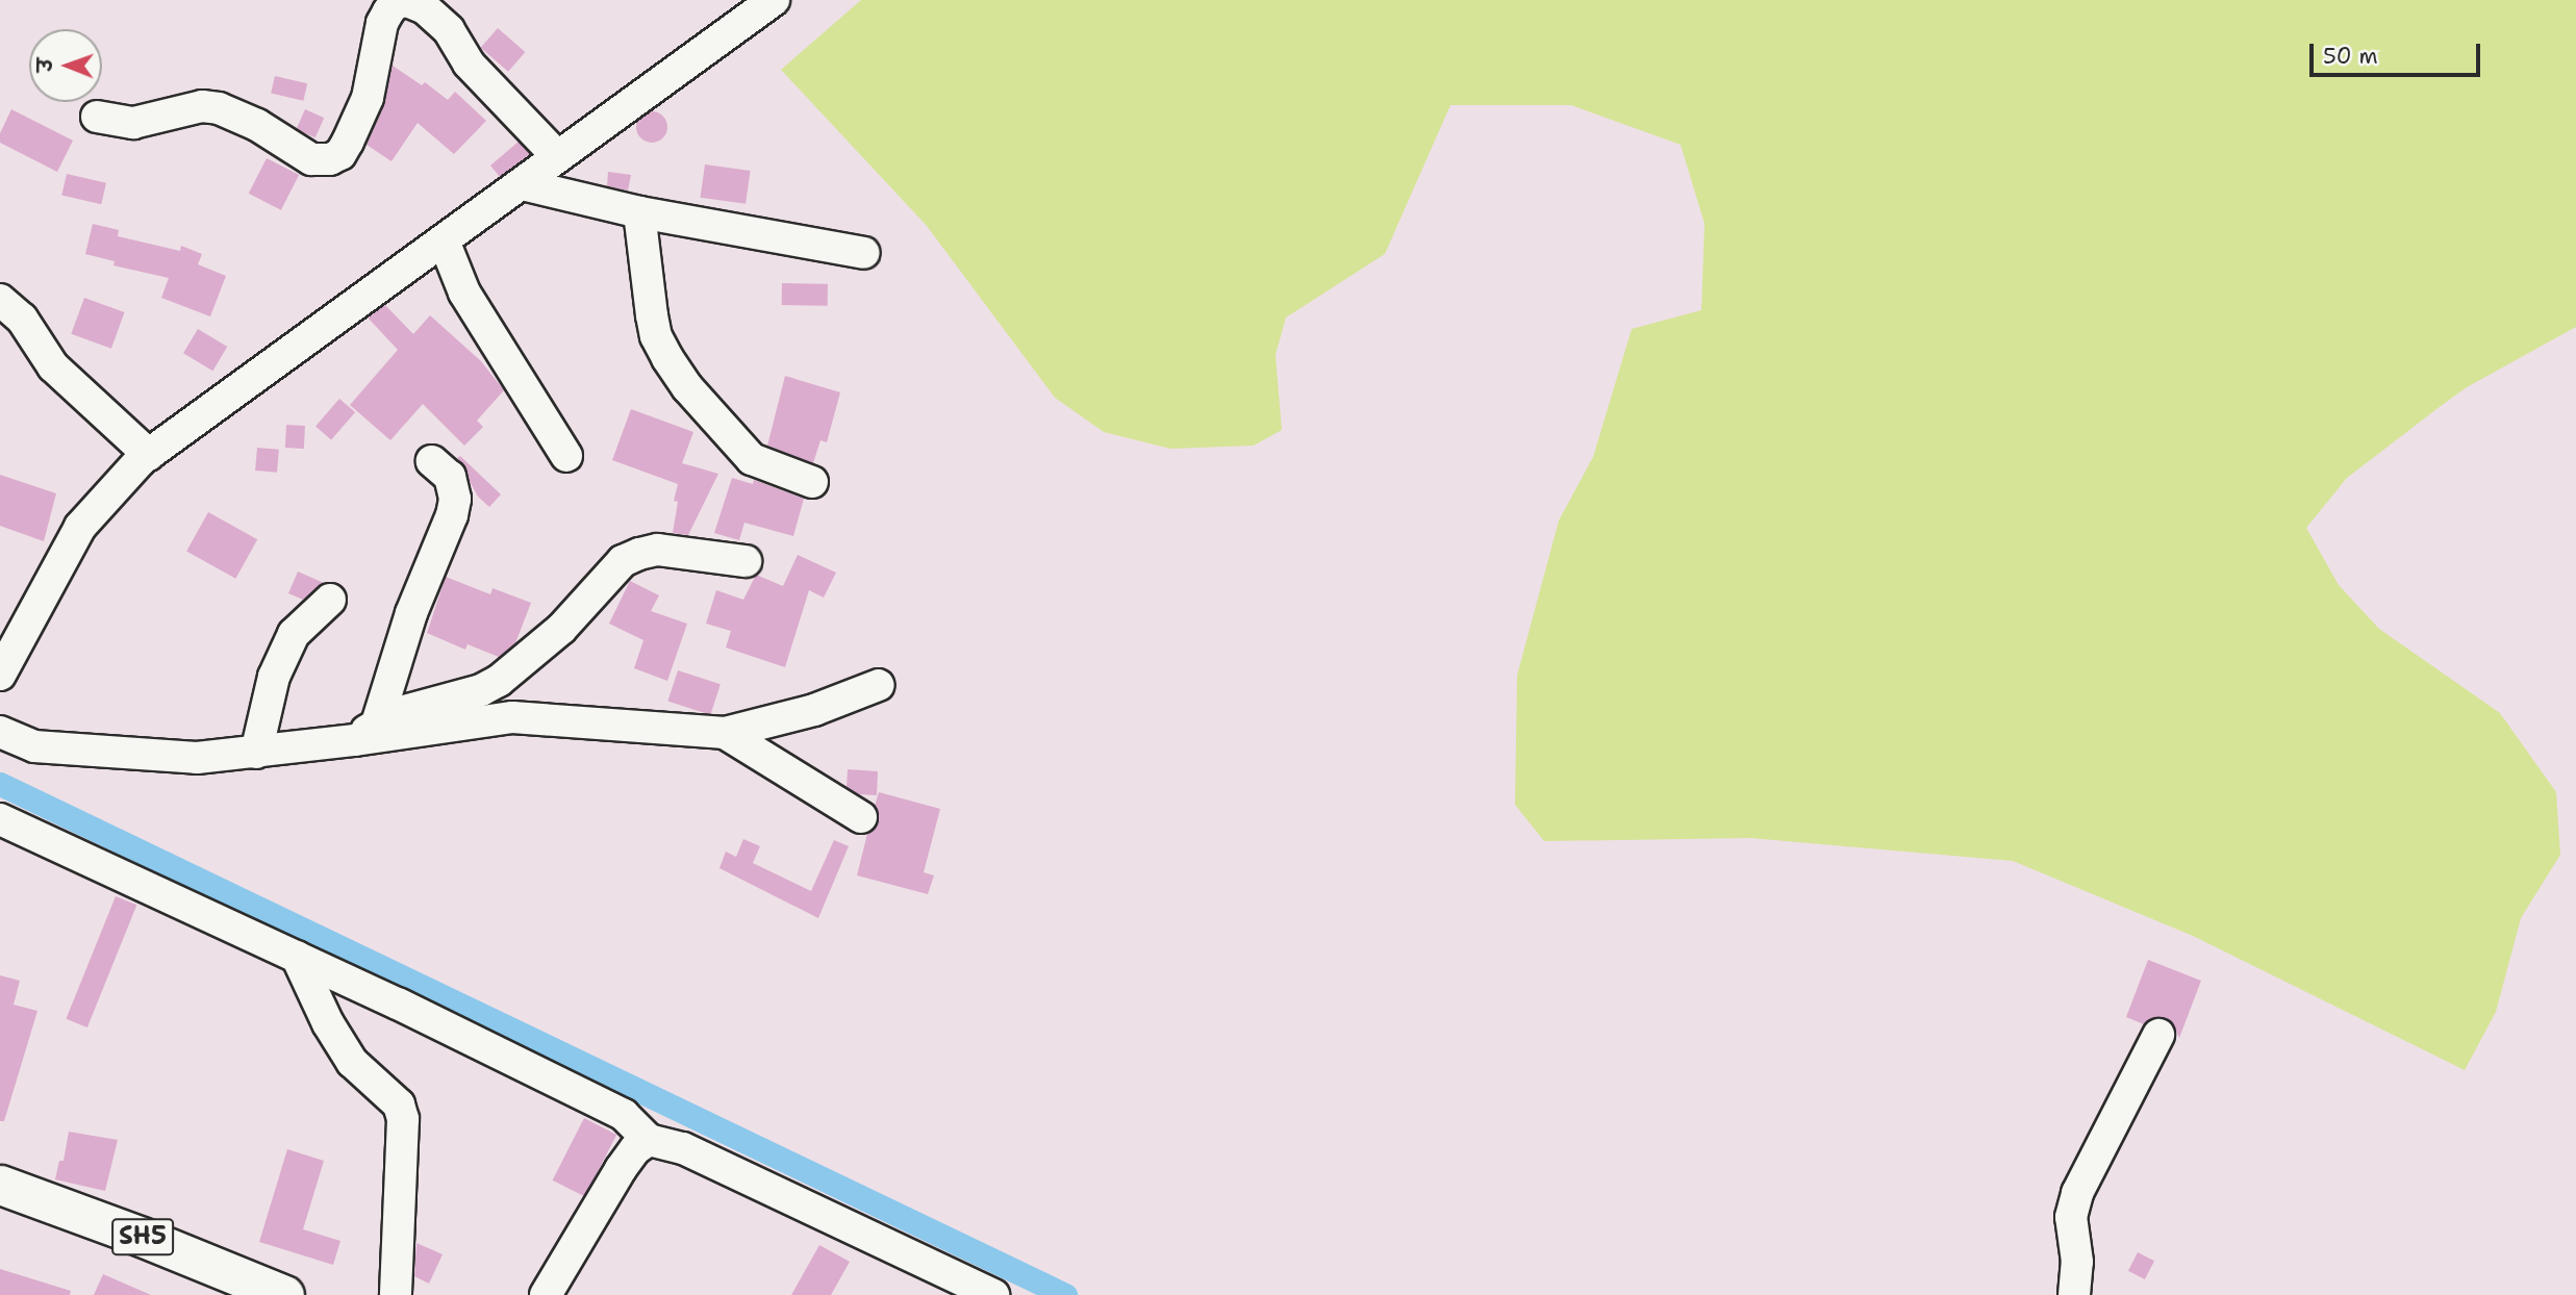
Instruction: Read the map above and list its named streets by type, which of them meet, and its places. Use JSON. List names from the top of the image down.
{
  "streets": {
    "main road": ["SH5"]
  },
  "scale_bar": "50 m",
  "north": "left"
}
